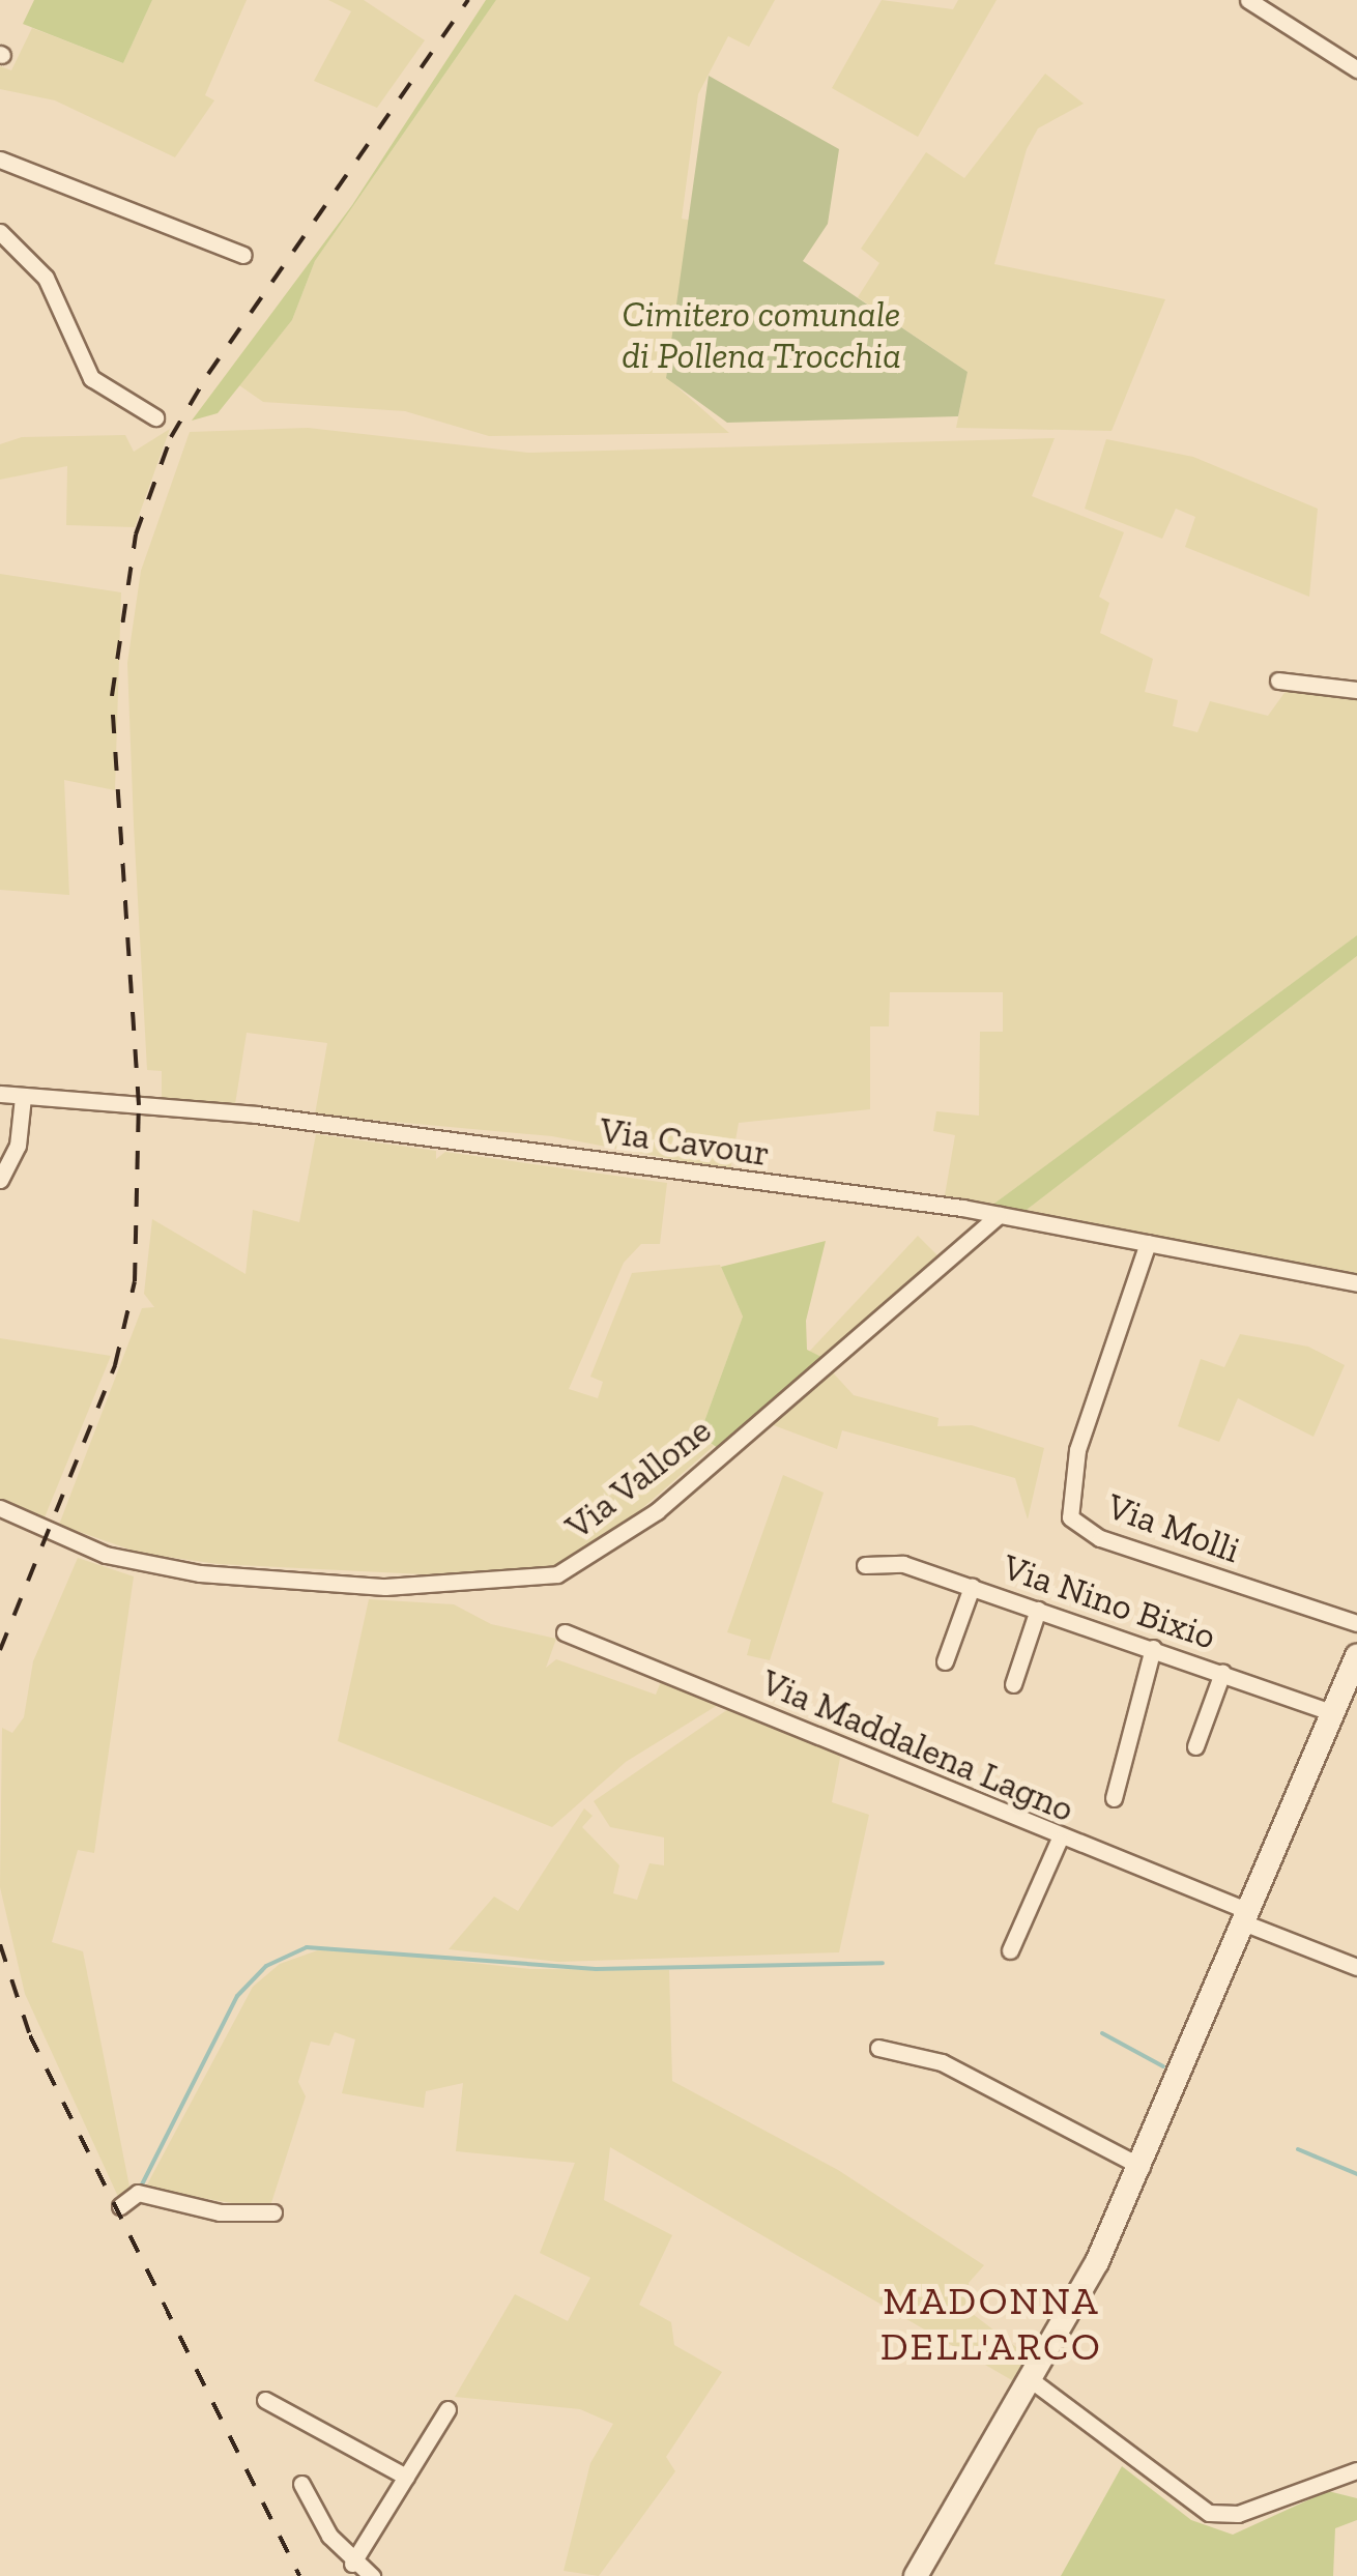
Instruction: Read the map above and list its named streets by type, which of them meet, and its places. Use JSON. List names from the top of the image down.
{
  "streets": {
    "street": [
      "Via Cavour",
      "Via Vallone",
      "Via Molli",
      "Via Nino Bixio",
      "Via Maddalena Lagno"
    ]
  },
  "crossings": [
    ["Via Cavour", "Via Vallone"],
    ["Via Cavour", "Via Molli"]
  ],
  "districts": ["MADONNA DELL'ARCO"],
  "parks": ["Cimitero comunale di Pollena Trocchia"]
}
